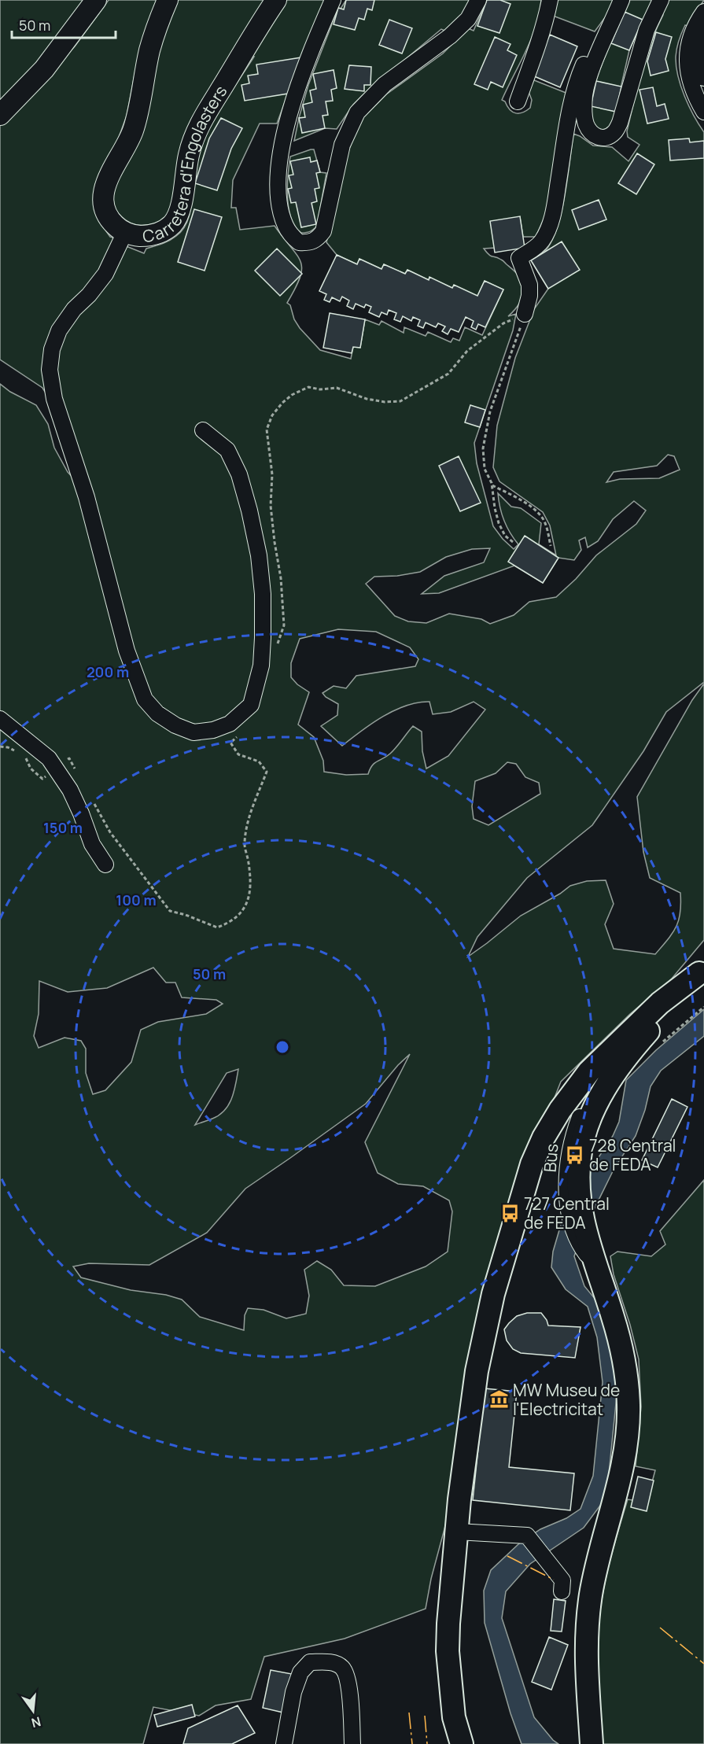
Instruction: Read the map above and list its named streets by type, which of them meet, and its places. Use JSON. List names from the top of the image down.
{
  "streets": {
    "main road": ["Carretera d'Engolasters"]
  },
  "places": {
    "bus stop": ["728 Central de FEDA", "727 Central de FEDA"],
    "museum": ["MW Museu de l'Electricitat"]
  },
  "scale_bar": "50 m",
  "north": "bottom",
  "rings": [
    "200 m",
    "150 m",
    "100 m",
    "50 m"
  ]
}
